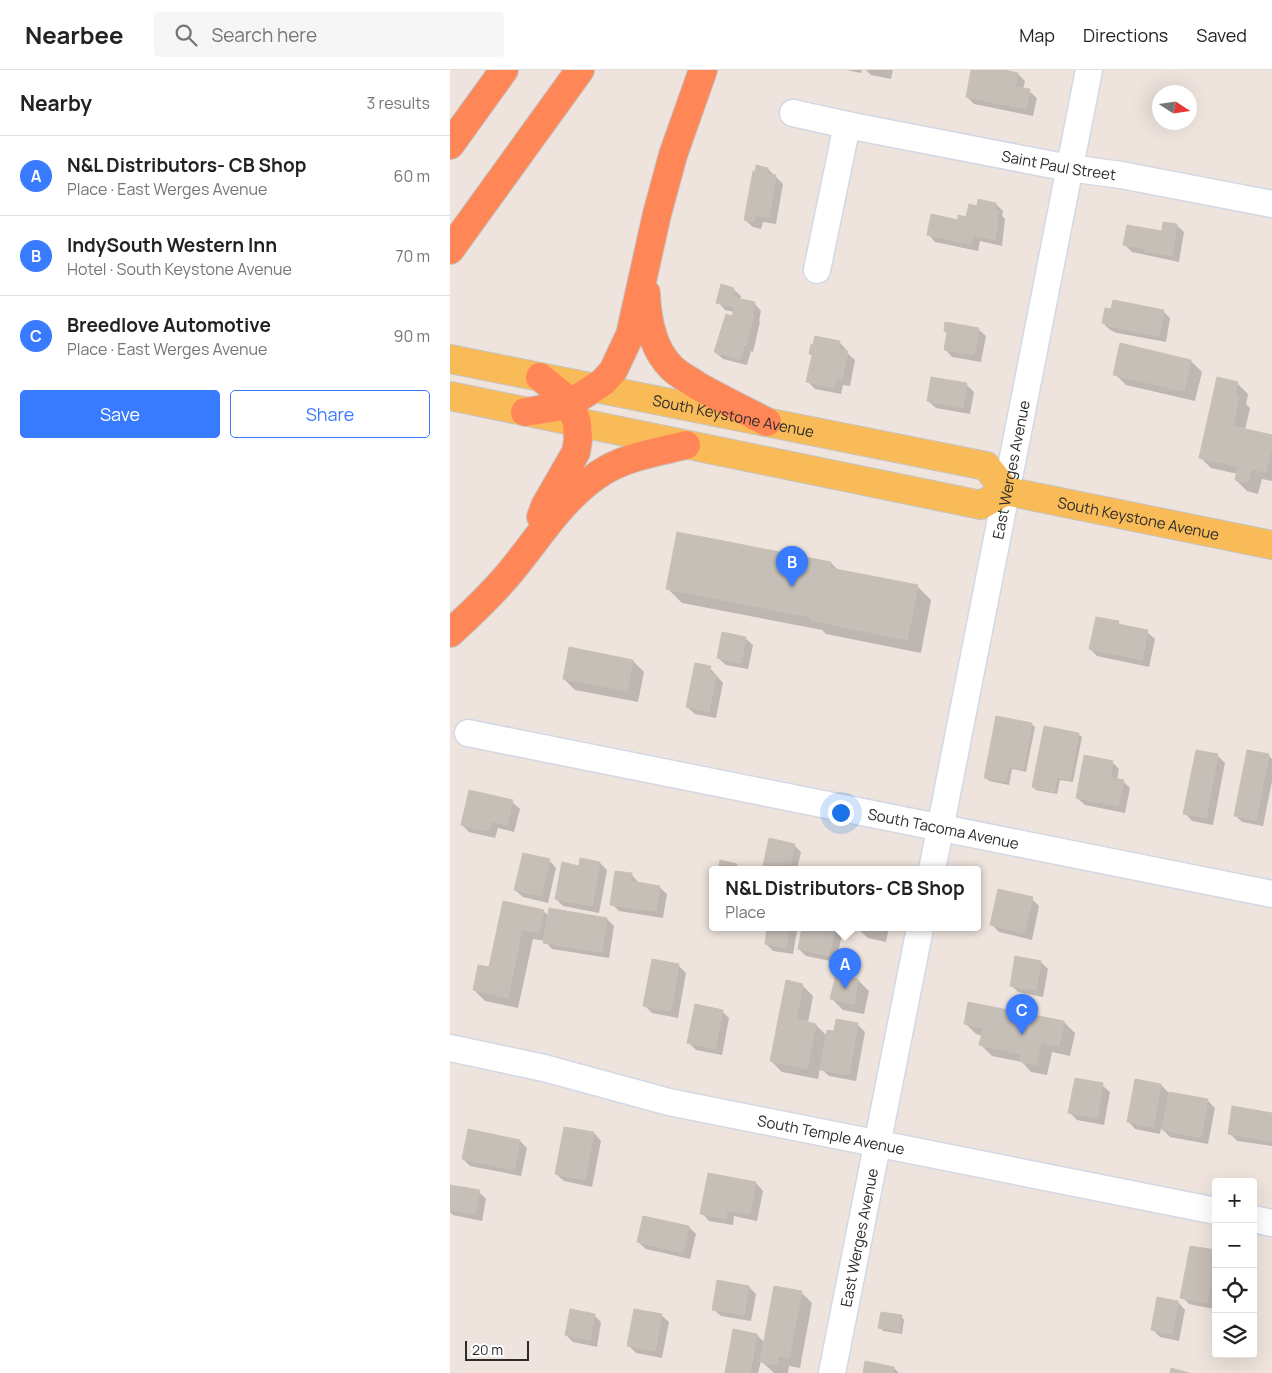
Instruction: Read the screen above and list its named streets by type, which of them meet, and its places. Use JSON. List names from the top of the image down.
{
  "streets": {
    "main road": ["South Keystone Avenue"],
    "street": [
      "Saint Paul Street",
      "East Werges Avenue",
      "South Tacoma Avenue",
      "South Temple Avenue"
    ]
  },
  "crossings": [
    ["Saint Paul Street", "East Werges Avenue"],
    ["South Keystone Avenue", "East Werges Avenue"],
    ["East Werges Avenue", "South Tacoma Avenue"],
    ["East Werges Avenue", "South Temple Avenue"]
  ],
  "scale_bar": "20 m",
  "north": "right",
  "page": {
    "header": "Nearbee",
    "search": "Search here",
    "nav": ["Map", "Directions", "Saved"],
    "heading": ["Nearby", "3 results"],
    "list": [
      {
        "mark": "A",
        "name": "N&L Distributors- CB Shop",
        "note": "Place · East Werges Avenue",
        "value": "60 m"
      },
      {
        "mark": "B",
        "name": "IndySouth Western Inn",
        "note": "Hotel · South Keystone Avenue",
        "value": "70 m"
      },
      {
        "mark": "C",
        "name": "Breedlove Automotive",
        "note": "Place · East Werges Avenue",
        "value": "90 m"
      }
    ],
    "buttons": ["Save", "Share"],
    "pins": ["B", "A", "C"],
    "popup": ["N&L Distributors- CB Shop", "Place"],
    "map_buttons": ["+", "−"],
    "scale": "20 m"
  }
}
